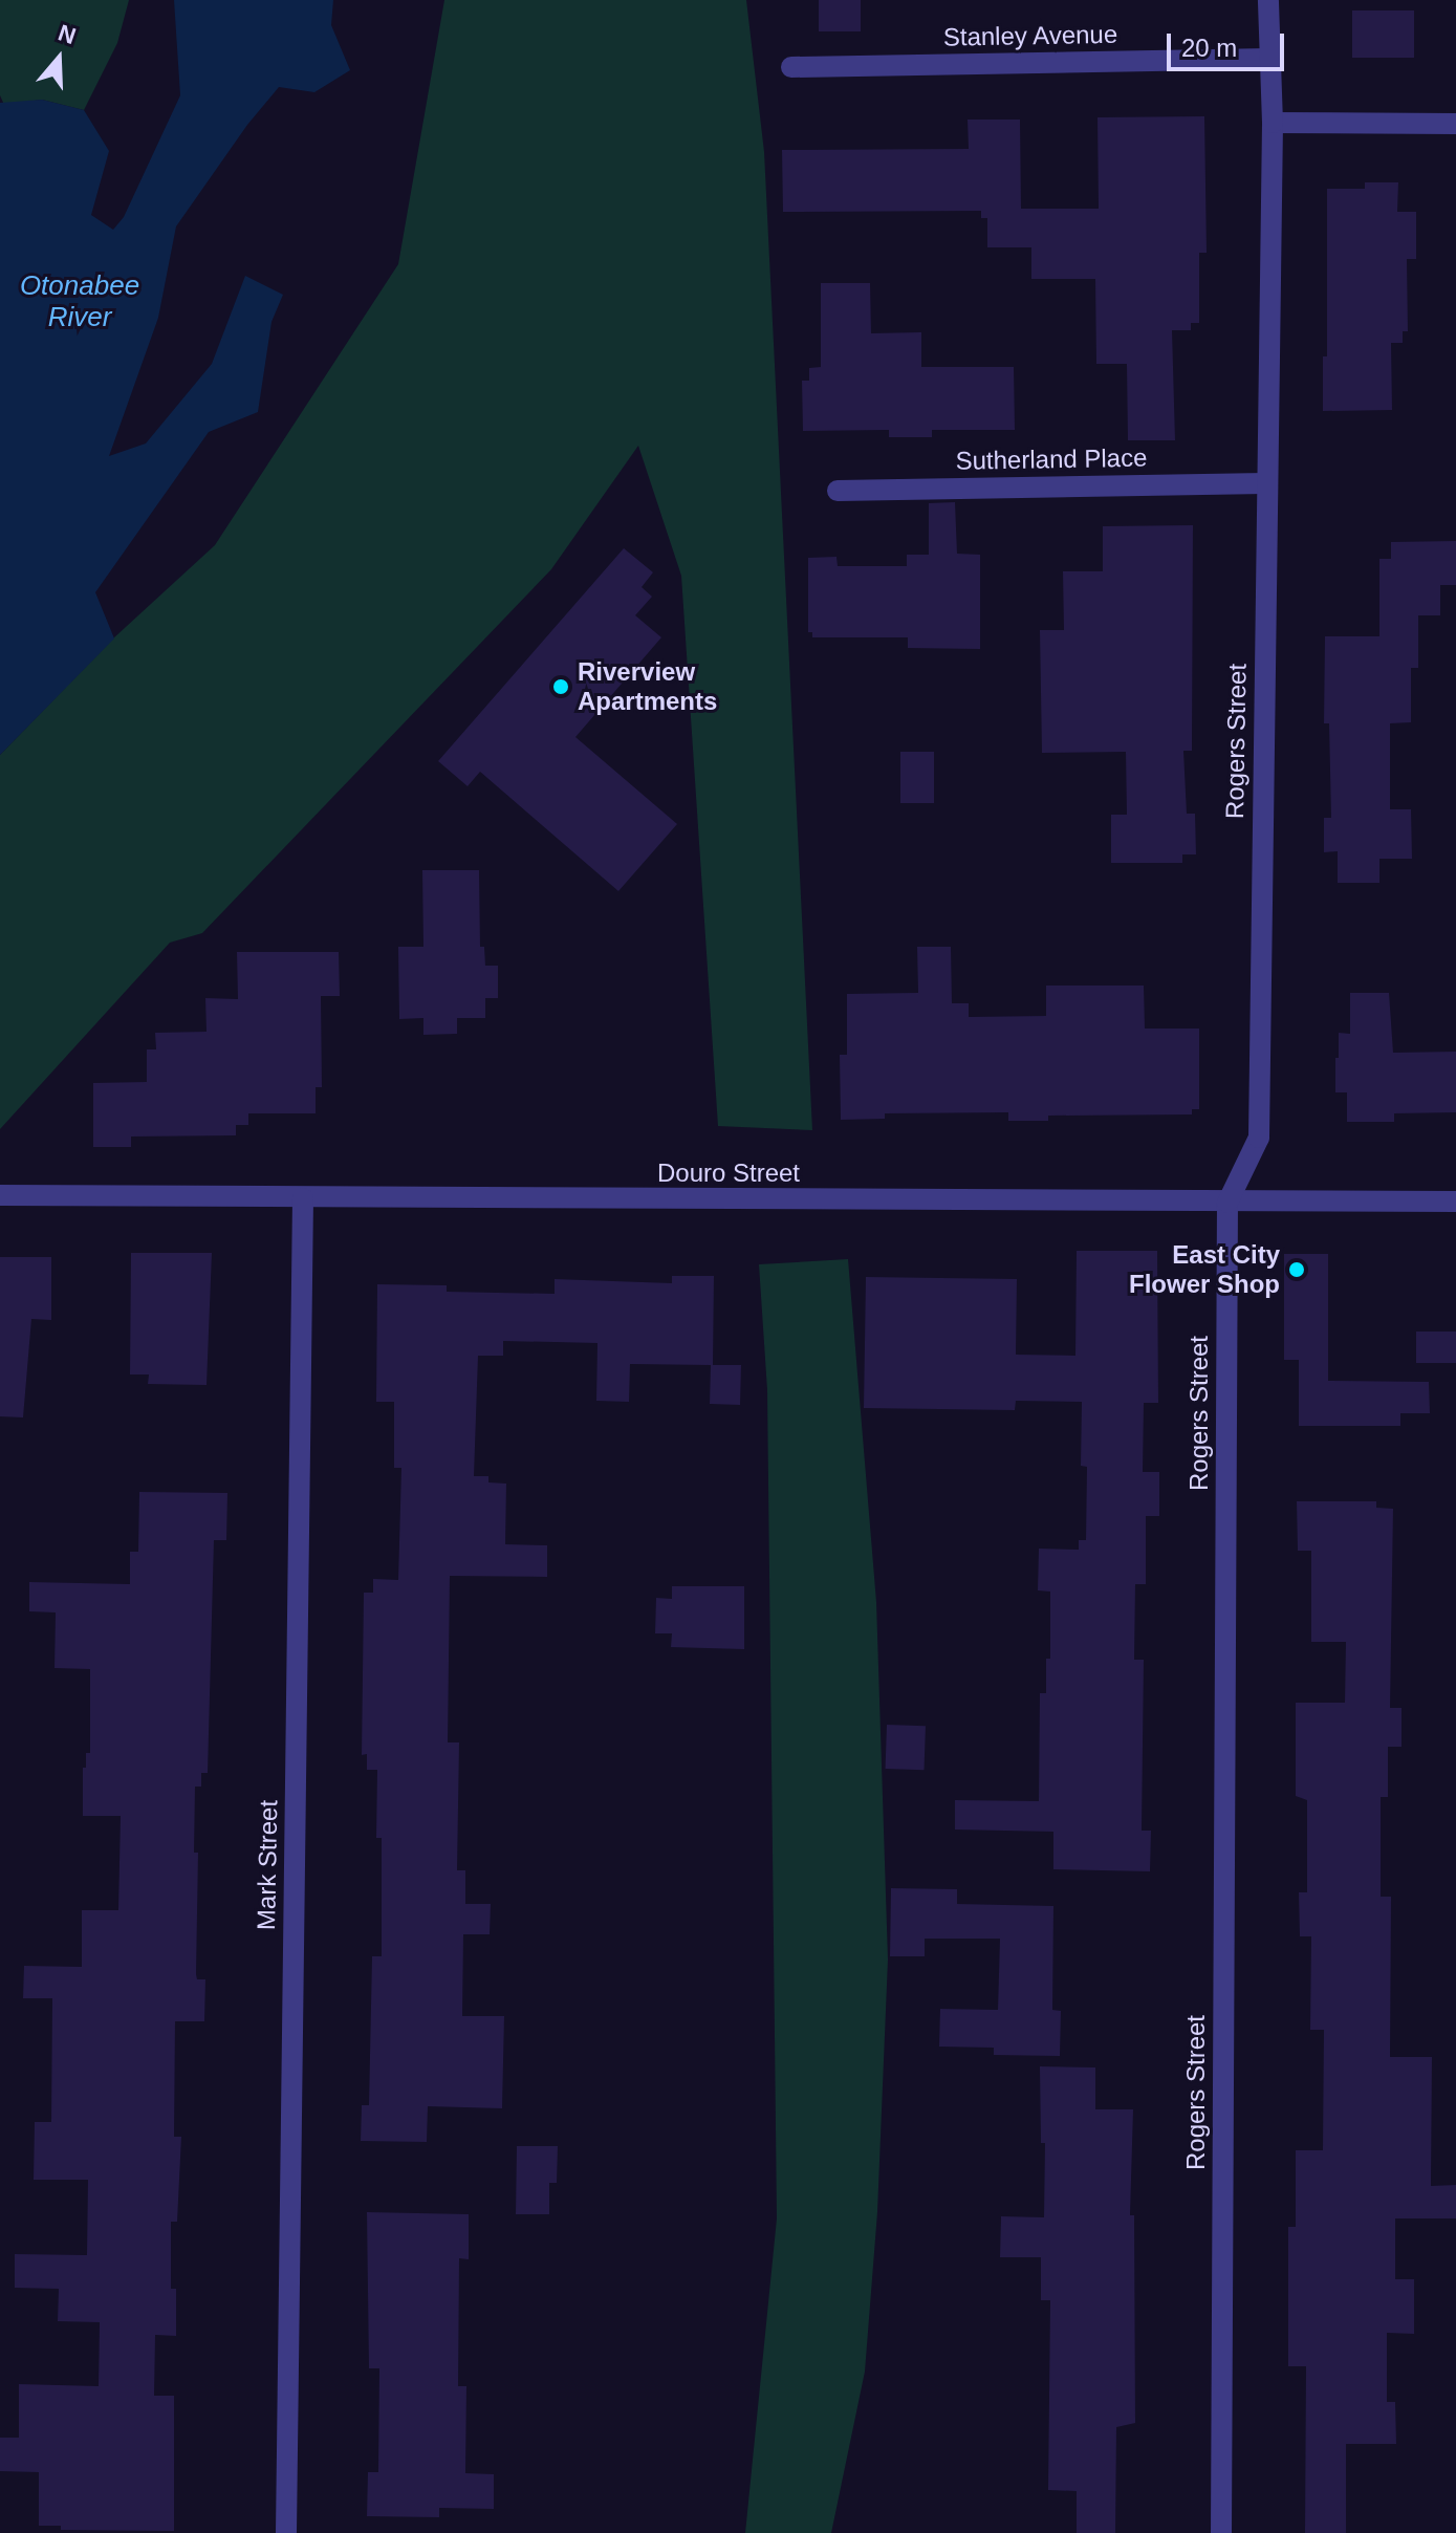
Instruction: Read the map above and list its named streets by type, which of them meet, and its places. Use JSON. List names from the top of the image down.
{
  "streets": {
    "street": [
      "Stanley Avenue",
      "Sutherland Place",
      "Rogers Street",
      "Douro Street",
      "Mark Street"
    ]
  },
  "crossings": [
    ["Stanley Avenue", "Rogers Street"],
    ["Sutherland Place", "Rogers Street"],
    ["Rogers Street", "Douro Street"],
    ["Douro Street", "Mark Street"]
  ],
  "water": ["Otonabee River"],
  "places": ["Riverview Apartments", "East City Flower Shop"],
  "scale_bar": "20 m",
  "north": "top"
}
